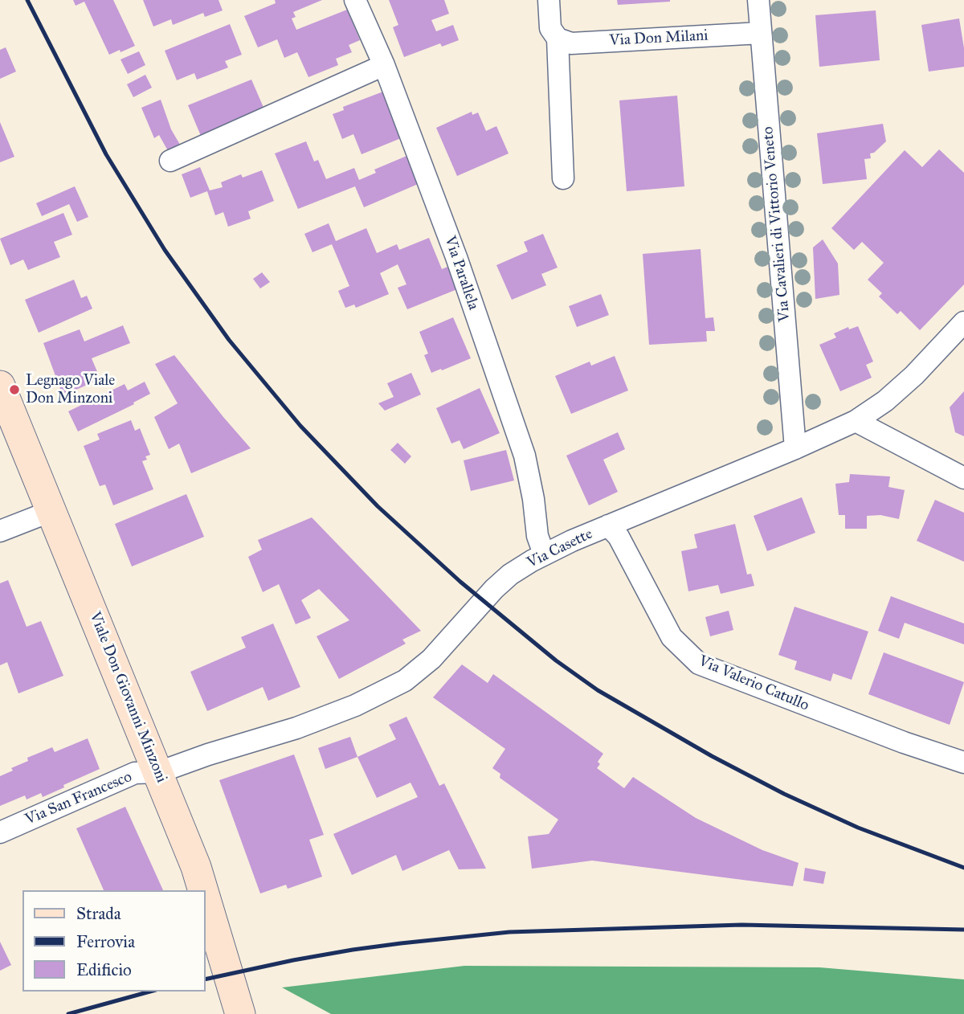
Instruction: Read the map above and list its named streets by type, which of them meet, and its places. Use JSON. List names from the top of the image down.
{
  "streets": {
    "main road": ["Viale Don Giovanni Minzoni"],
    "street": [
      "Via Don Milani",
      "Via Cavalieri di Vittorio Veneto",
      "Via Parallela",
      "Via Casette",
      "Via Valerio Catullo",
      "Via San Francesco"
    ]
  },
  "crossings": [
    ["Via Don Milani", "Via Cavalieri di Vittorio Veneto"],
    ["Via Cavalieri di Vittorio Veneto", "Via Casette"],
    ["Via Parallela", "Via Casette"],
    ["Via Casette", "Via Valerio Catullo"],
    ["Via Casette", "Viale Don Giovanni Minzoni"],
    ["Via Casette", "Via San Francesco"],
    ["Viale Don Giovanni Minzoni", "Via San Francesco"]
  ],
  "places": ["Legnago Viale Don Minzoni"],
  "legend": ["Strada", "Ferrovia", "Edificio"]
}
